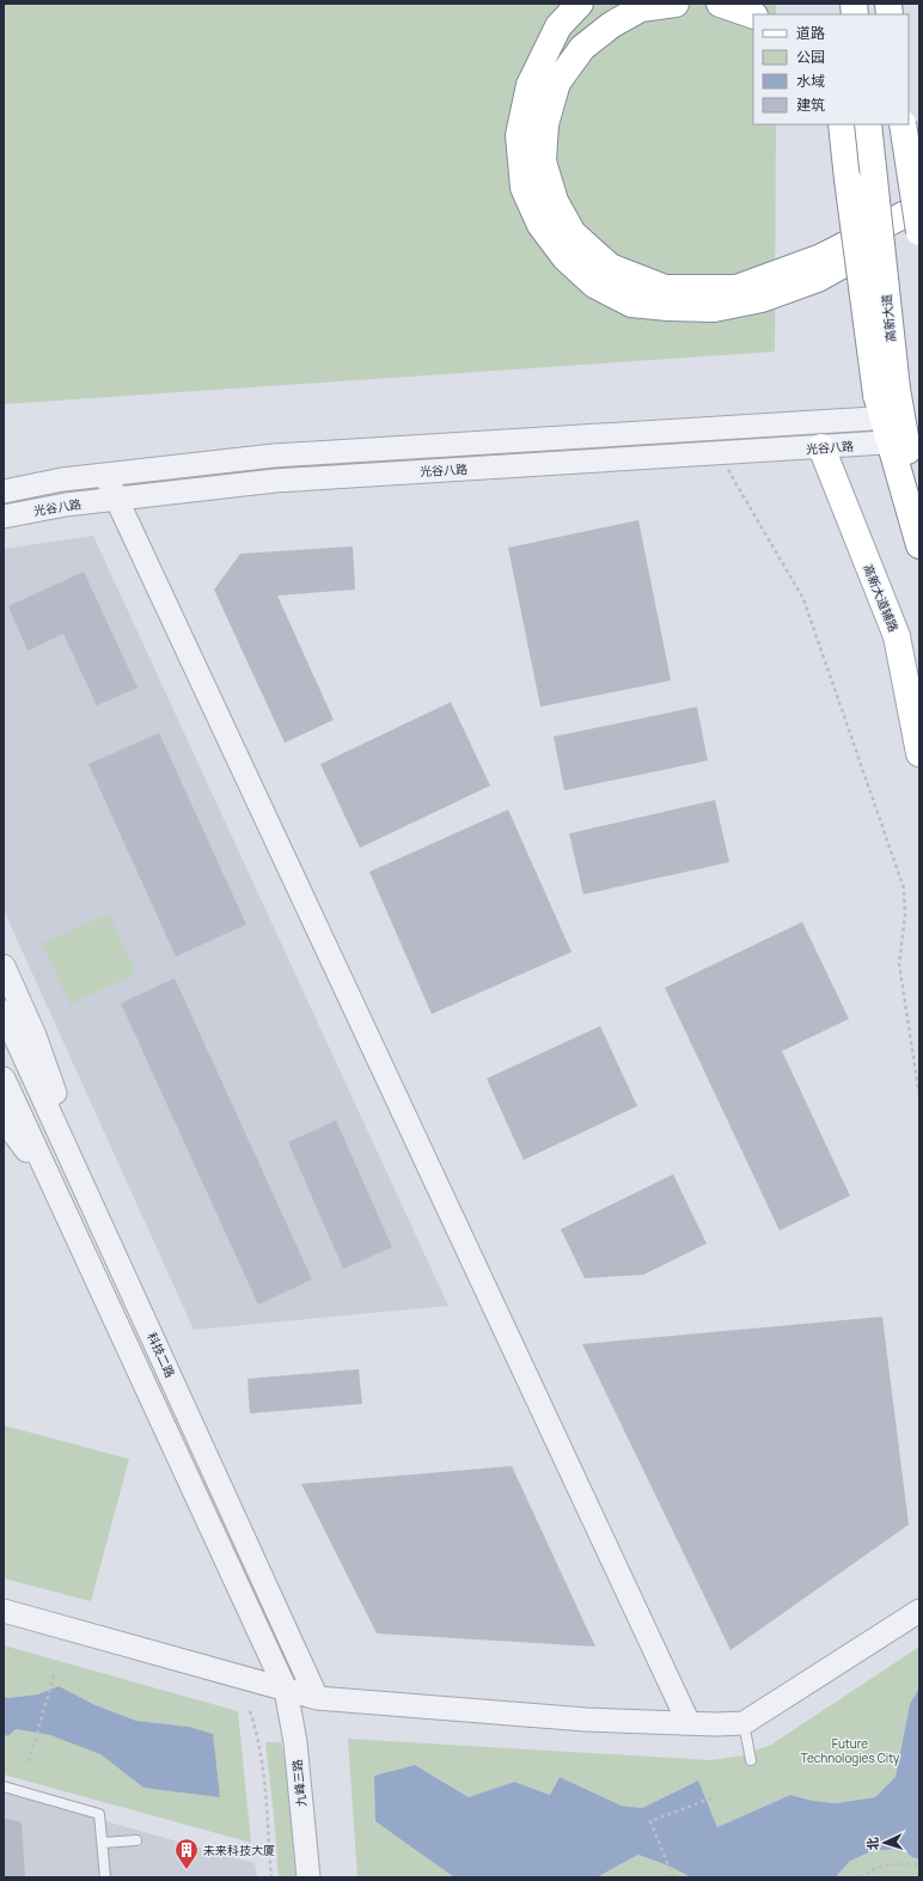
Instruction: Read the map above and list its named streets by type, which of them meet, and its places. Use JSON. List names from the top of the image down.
{
  "streets": {
    "main road": ["高新大道", "高新大道辅路"],
    "street": ["光谷八路", "科技二路", "九峰三路"]
  },
  "crossings": [
    ["高新大道", "光谷八路"],
    ["光谷八路", "高新大道辅路"]
  ],
  "parks": ["Future Technologies City"],
  "places": {
    "building": ["未来科技大厦"]
  },
  "legend": [
    "道路",
    "公园",
    "水域",
    "建筑"
  ],
  "north": "left"
}
